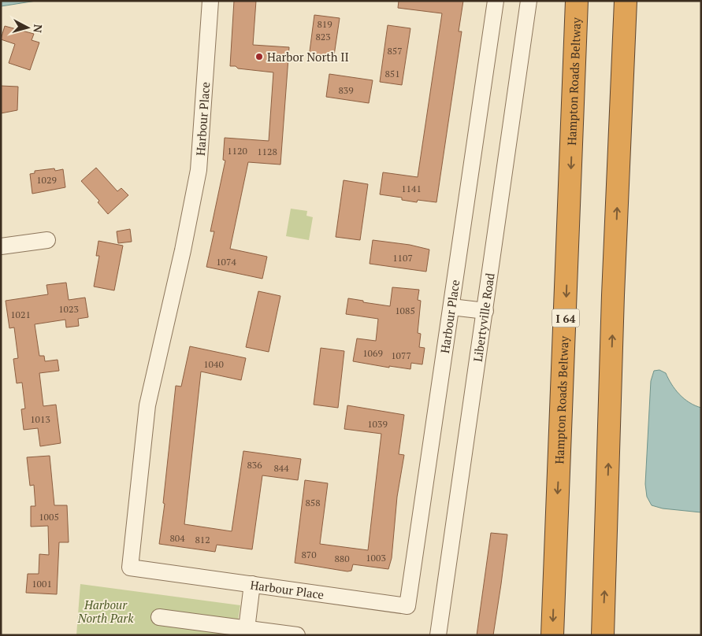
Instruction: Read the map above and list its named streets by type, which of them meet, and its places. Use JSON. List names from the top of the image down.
{
  "streets": {
    "highway": ["Hampton Roads Beltway", "I 64"],
    "street": ["Harbour Place", "Libertyville Road"]
  },
  "parks": ["Harbour North Park"],
  "places": ["Harbor North II"],
  "house_numbers": [
    "819",
    "823",
    "857",
    "851",
    "839",
    "1120",
    "1128",
    "1029",
    "1141",
    "1107",
    "1074",
    "1023",
    "1085",
    "1021",
    "1069",
    "1077",
    "1040",
    "1013",
    "1039",
    "836",
    "844",
    "858",
    "1005",
    "804",
    "812",
    "870",
    "1003",
    "880",
    "1001"
  ],
  "north": "right"
}
